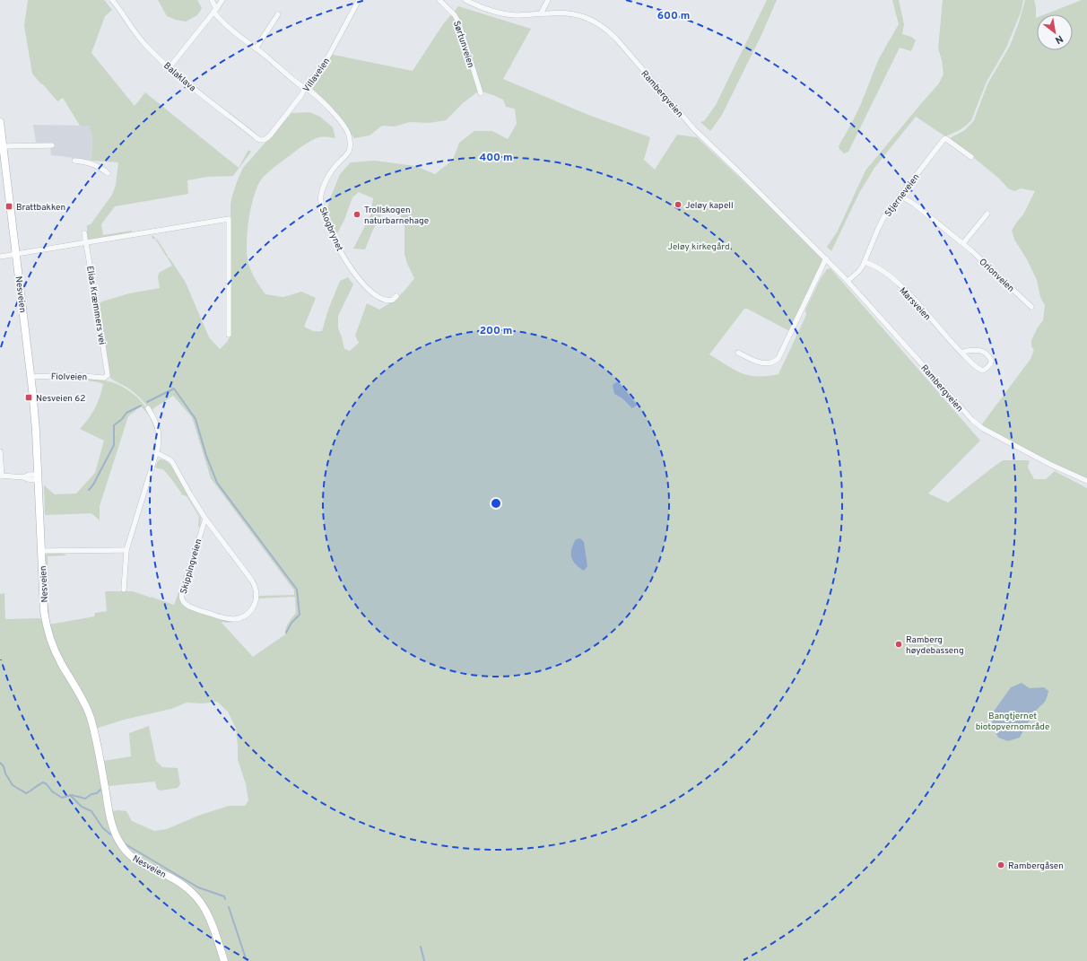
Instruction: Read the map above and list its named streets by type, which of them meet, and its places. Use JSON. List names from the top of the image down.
{
  "streets": {
    "main road": ["Nesveien"],
    "street": [
      "Sørtunveien",
      "Villaveien",
      "Balaklava",
      "Rambergveien",
      "Stjerneveien",
      "Skogbrynet",
      "Orionveien",
      "Marsveien",
      "Elias Kræmmers vei",
      "Fiolveien",
      "Skippingveien"
    ]
  },
  "crossings": [
    ["Villaveien", "Balaklava"],
    ["Villaveien", "Skogbrynet"],
    ["Rambergveien", "Stjerneveien"],
    ["Stjerneveien", "Orionveien"],
    ["Stjerneveien", "Marsveien"],
    ["Nesveien", "Fiolveien"],
    ["Elias Kræmmers vei", "Fiolveien"]
  ],
  "parks": ["Jeløy kirkegård", "Bangtjernet biotopvernområde"],
  "places": {
    "other": [
      "Jeløy kapell",
      "Trollskogen naturbarnehage",
      "Ramberg høydebasseng",
      "Rambergåsen"
    ],
    "transit": ["Brattbakken", "Nesveien 62"]
  },
  "north": "bottom right",
  "rings": ["600 m", "400 m", "200 m"]
}
